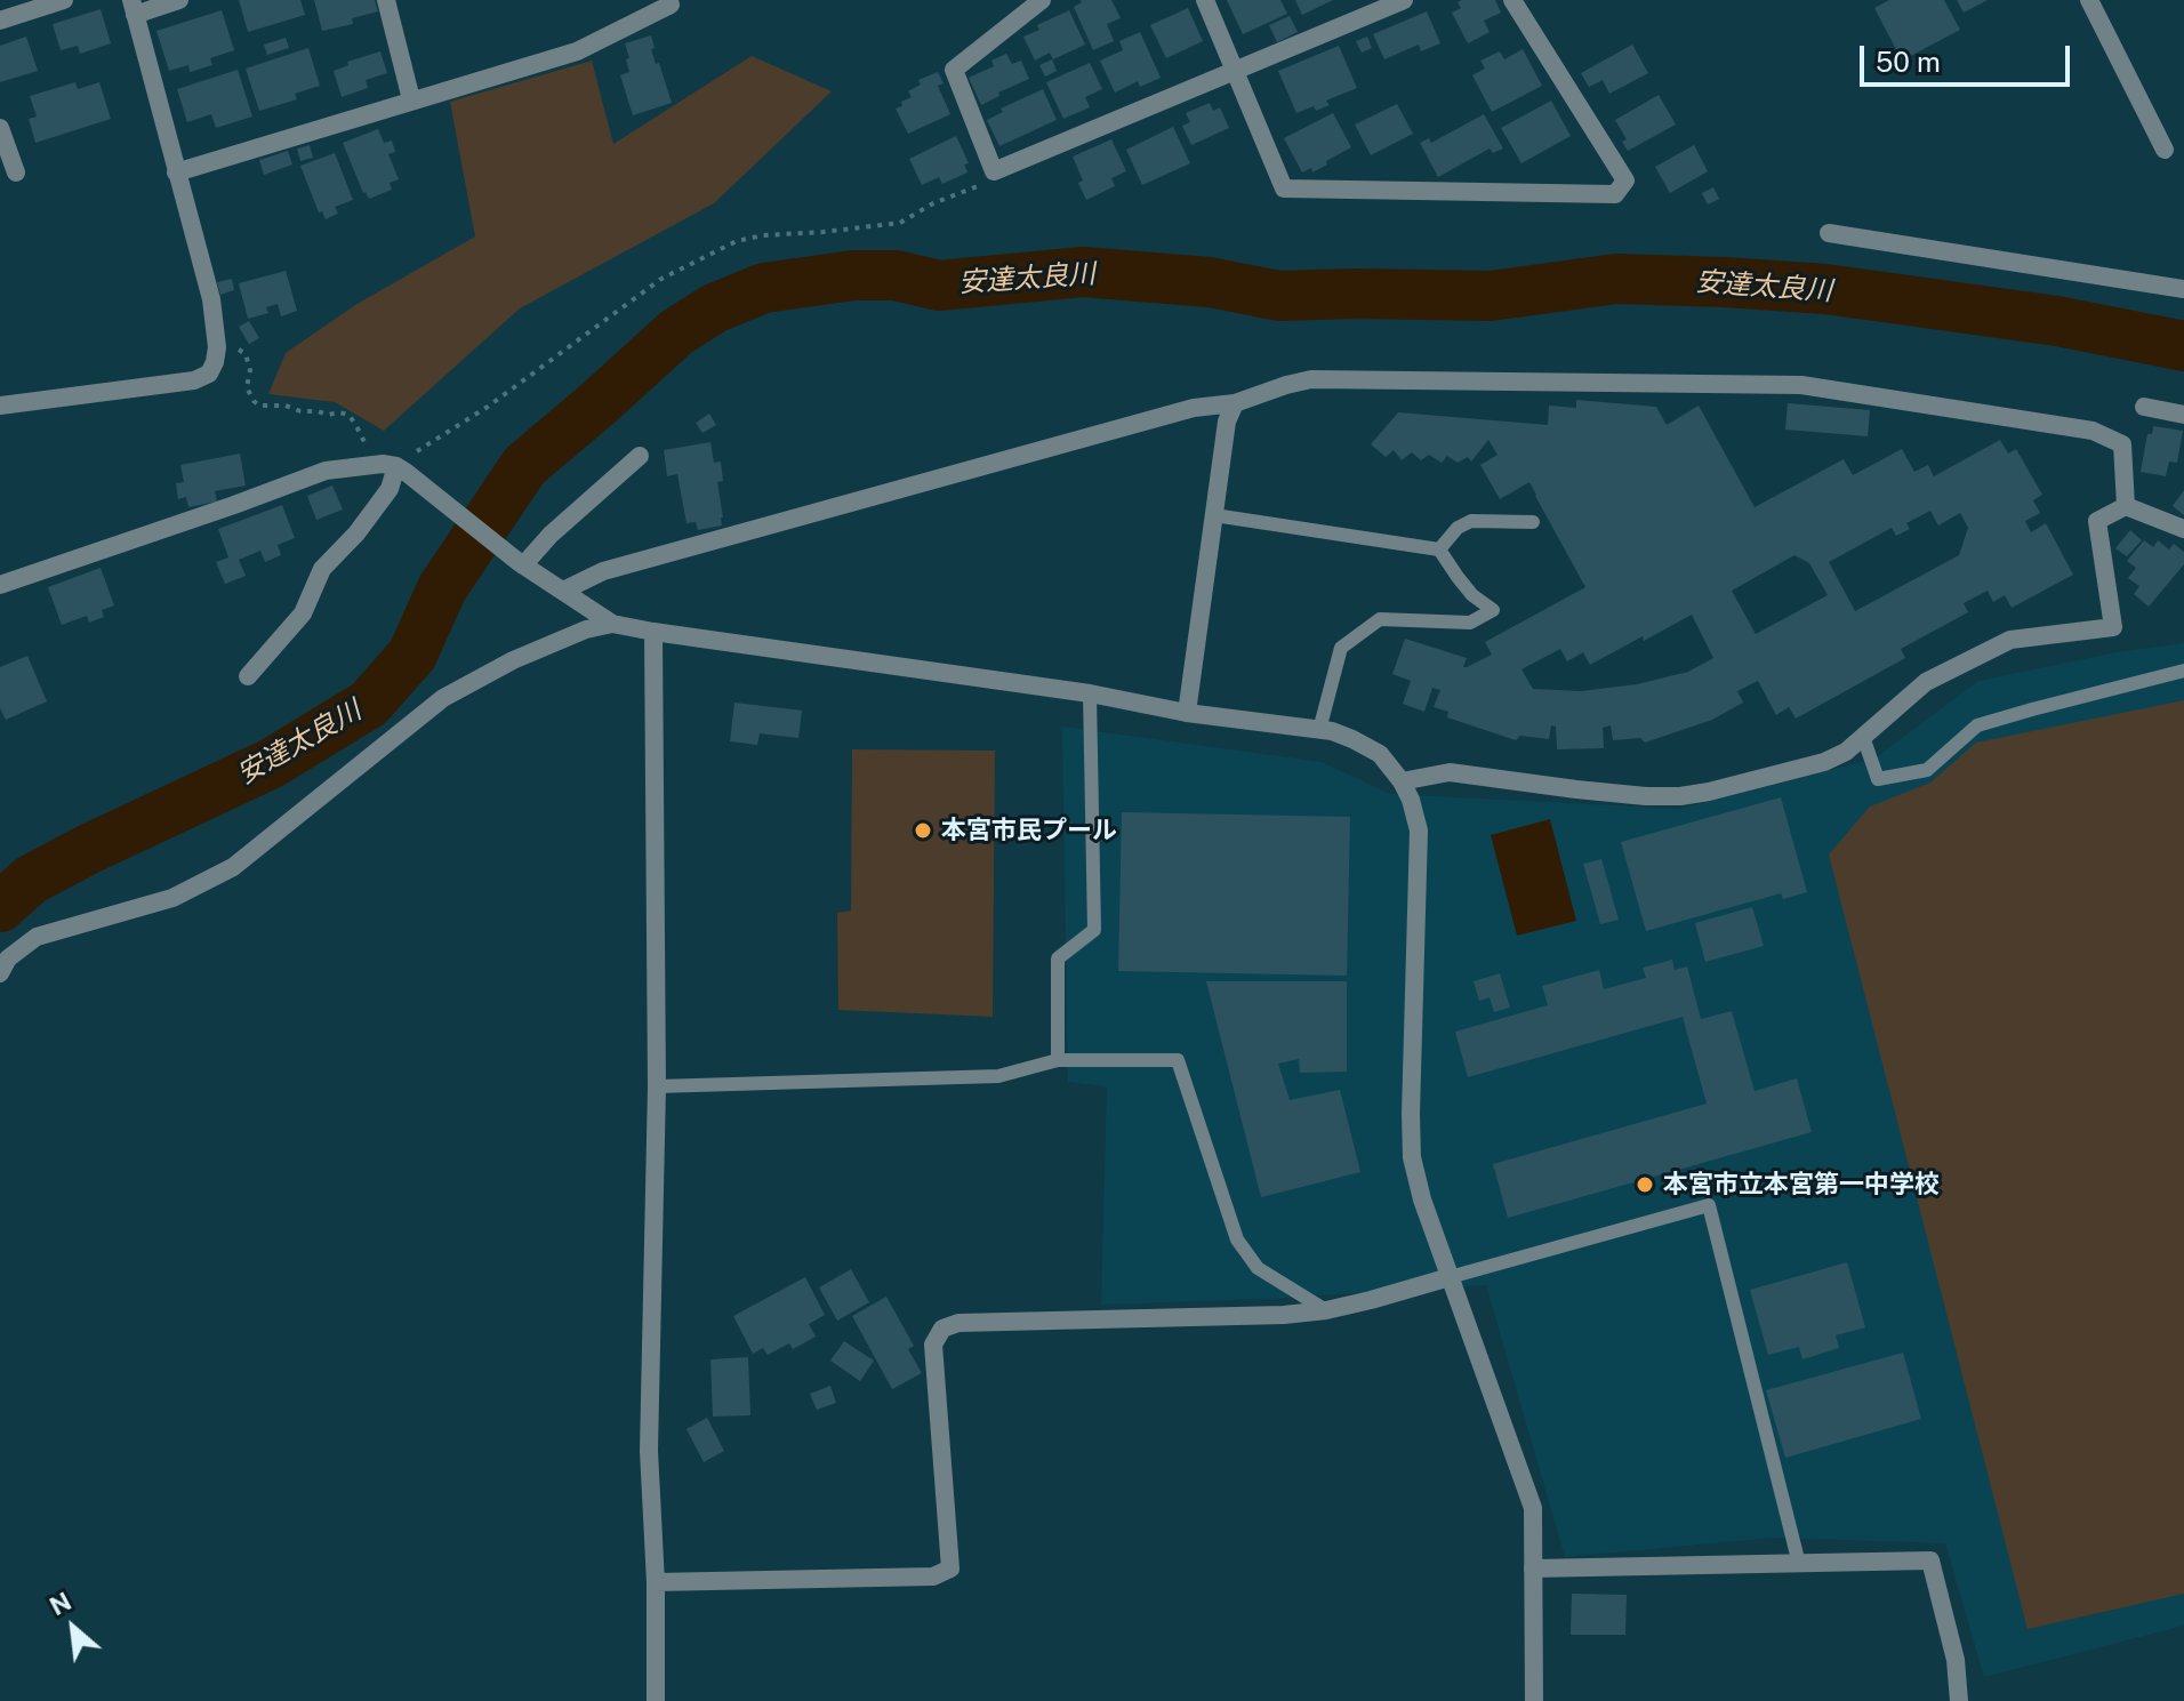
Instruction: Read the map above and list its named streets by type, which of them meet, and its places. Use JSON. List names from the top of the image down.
{
  "water": ["安達太良川"],
  "places": ["本宮市民プール", "本宮市立本宮第一中学校"],
  "scale_bar": "50 m",
  "north": "top left"
}
